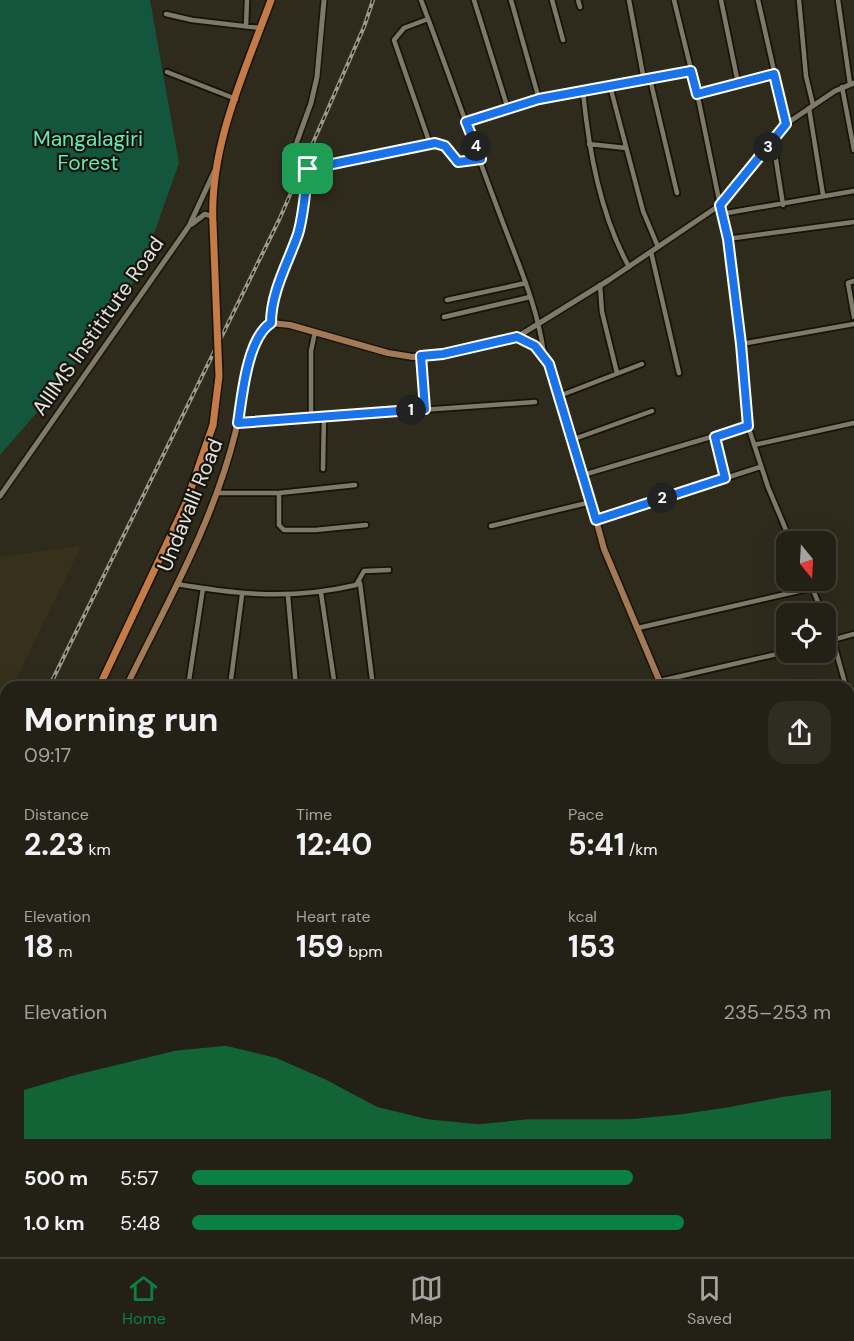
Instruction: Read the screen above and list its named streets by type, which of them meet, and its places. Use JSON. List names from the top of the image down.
{
  "streets": {
    "main road": ["Undavalli Road"],
    "street": ["AIIIMS Instititute Road"]
  },
  "parks": ["Mangalagiri Forest"],
  "north": "bottom",
  "page": {
    "pins": [
      "4",
      "3",
      "1",
      "2"
    ],
    "heading": ["Morning run", "09:17"],
    "stats": [
      ["Distance", "2.23 km"],
      ["Time", "12:40"],
      ["Pace", "5:41 /km"],
      ["Elevation", "18 m"],
      ["Heart rate", "159 bpm"],
      ["kcal", "153"]
    ],
    "chart": ["Elevation", "235–253 m"],
    "list": [
      {
        "name": "500 m",
        "note": "5:57"
      },
      {
        "name": "1.0 km",
        "note": "5:48"
      }
    ],
    "tabs": ["Home", "Map", "Saved"]
  }
}
